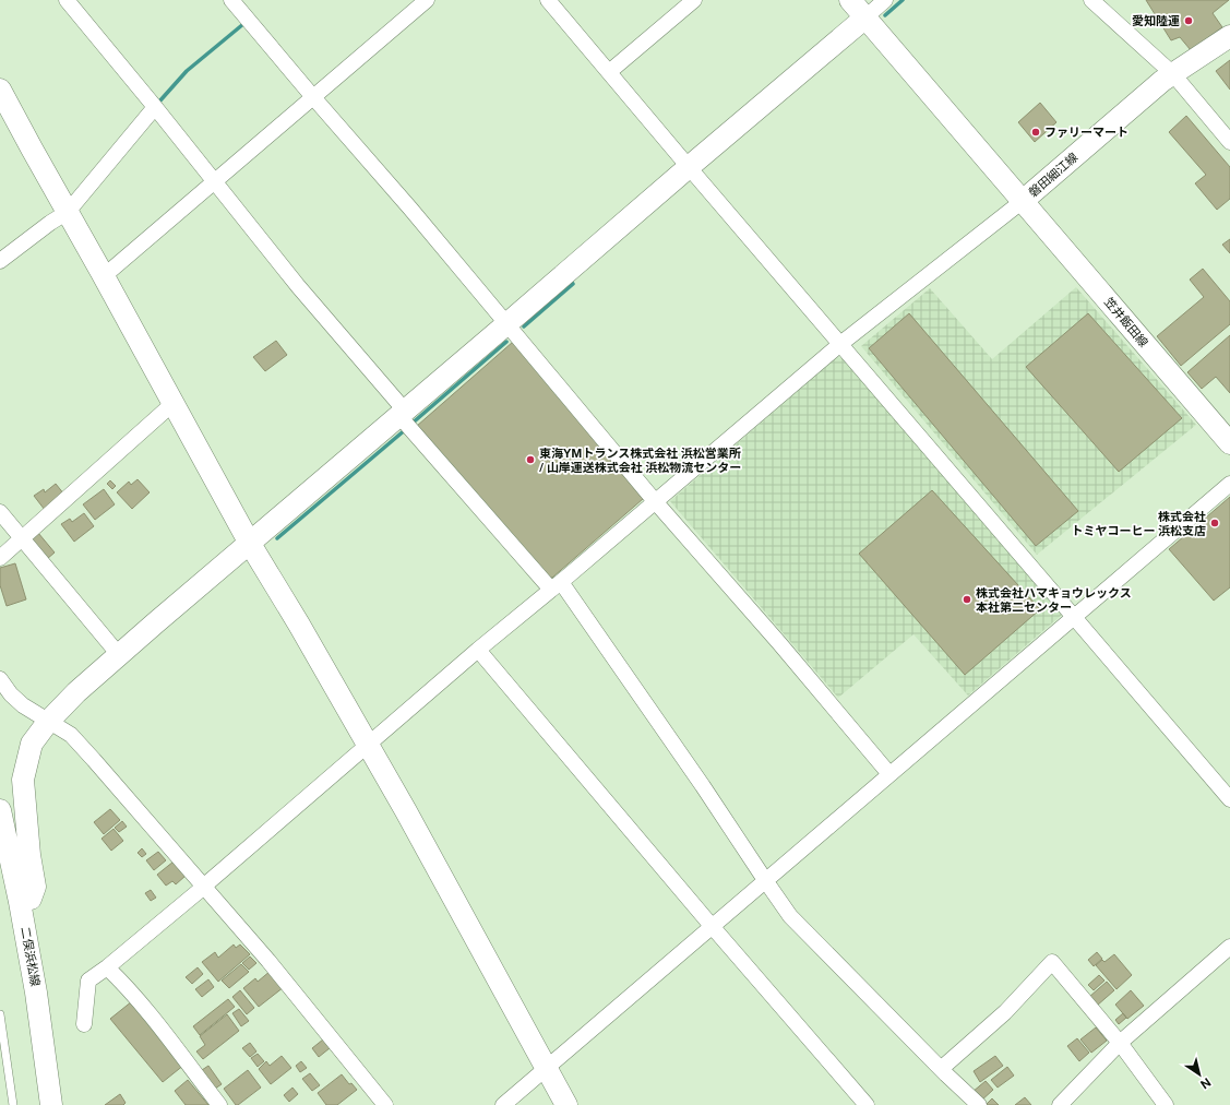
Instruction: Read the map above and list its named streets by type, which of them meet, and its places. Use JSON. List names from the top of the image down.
{
  "streets": {
    "street": ["磐田細江線", "笠井飯田線", "二俣浜松線"]
  },
  "crossings": [
    ["磐田細江線", "笠井飯田線"]
  ],
  "places": [
    "愛知陸運",
    "ファリーマート",
    "東海YMトランス株式会社 浜松営業所 / 山岸運送株式会社 浜松物流センター",
    "株式会社 トミヤコーヒー 浜松支店",
    "株式会社ハマキョウレックス 本社第二センター"
  ],
  "north": "bottom right"
}
